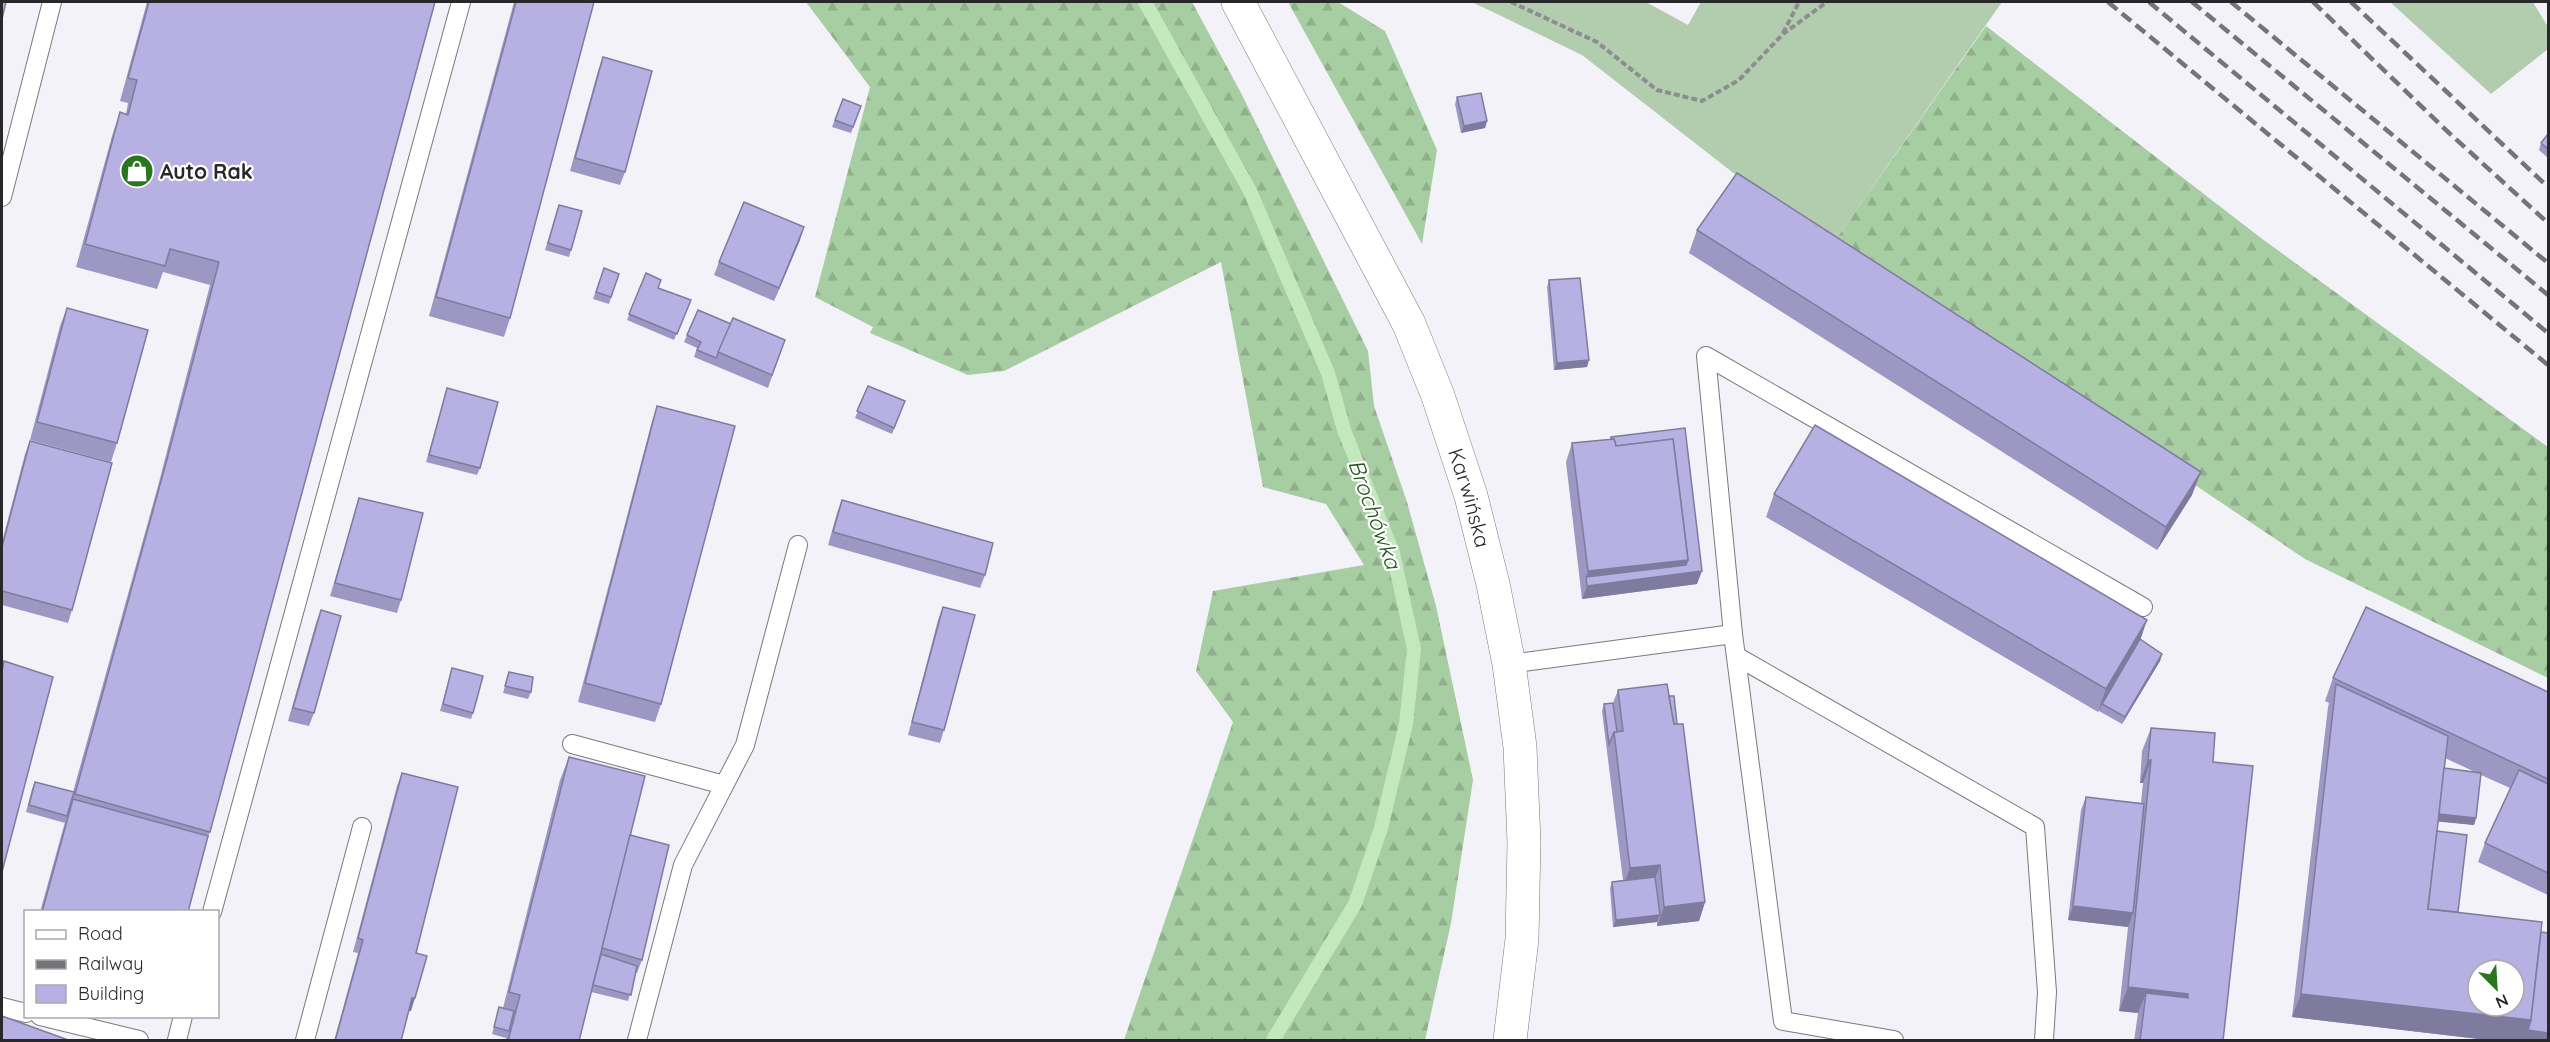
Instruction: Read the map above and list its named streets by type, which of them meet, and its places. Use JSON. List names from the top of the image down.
{
  "streets": {
    "street": ["Karwińska"]
  },
  "water": ["Brochówka"],
  "places": {
    "shop": ["Auto Rak"]
  },
  "legend": ["Road", "Railway", "Building"],
  "north": "bottom right"
}
